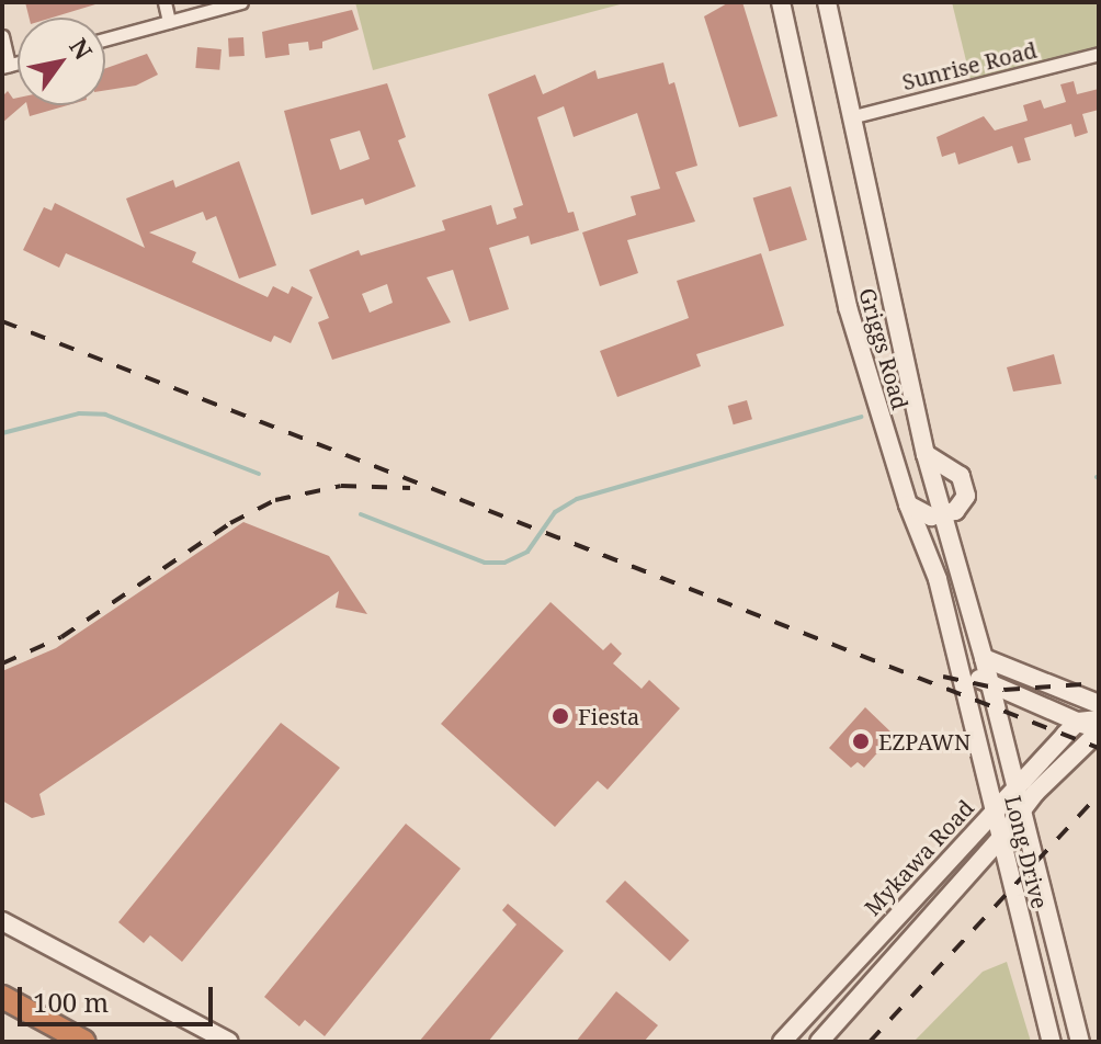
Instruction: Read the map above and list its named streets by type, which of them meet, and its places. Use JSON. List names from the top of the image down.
{
  "streets": {
    "main road": ["Griggs Road", "Long Drive", "Mykawa Road"],
    "street": ["Sunrise Road"]
  },
  "crossings": [
    ["Sunrise Road", "Griggs Road"],
    ["Griggs Road", "Long Drive"],
    ["Long Drive", "Mykawa Road"]
  ],
  "places": ["Fiesta", "EZPAWN"],
  "scale_bar": "100 m",
  "north": "top right"
}
